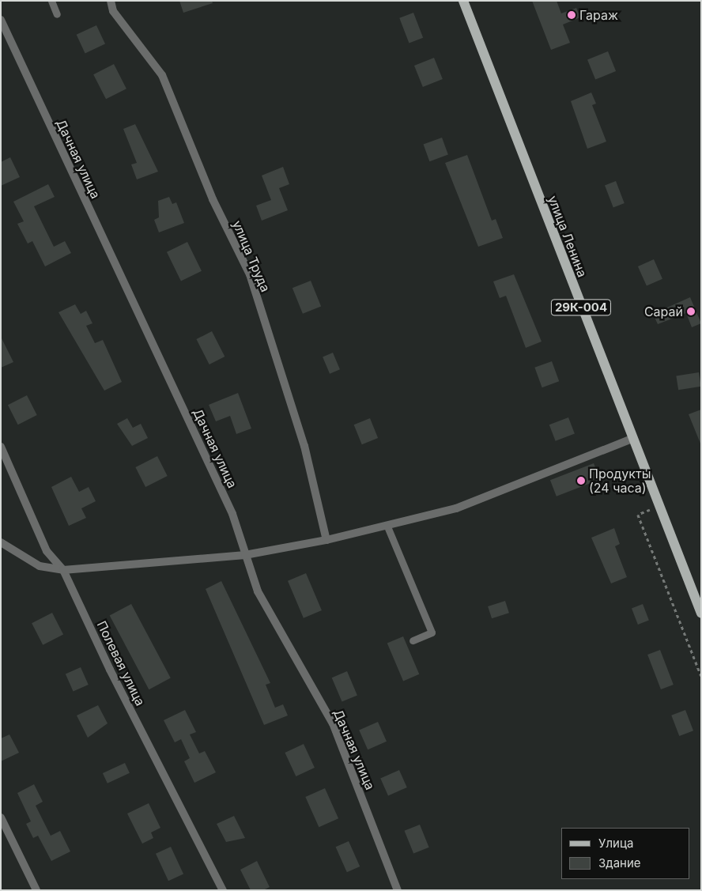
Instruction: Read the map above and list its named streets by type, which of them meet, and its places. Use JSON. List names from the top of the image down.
{
  "streets": {
    "main road": ["улица Ленина", "29К-004"],
    "street": ["Дачная улица", "улица Труда", "Полевая улица"]
  },
  "places": ["Гараж", "Сарай", "Продукты (24 часа)"],
  "legend": ["Улица", "Здание"]
}
